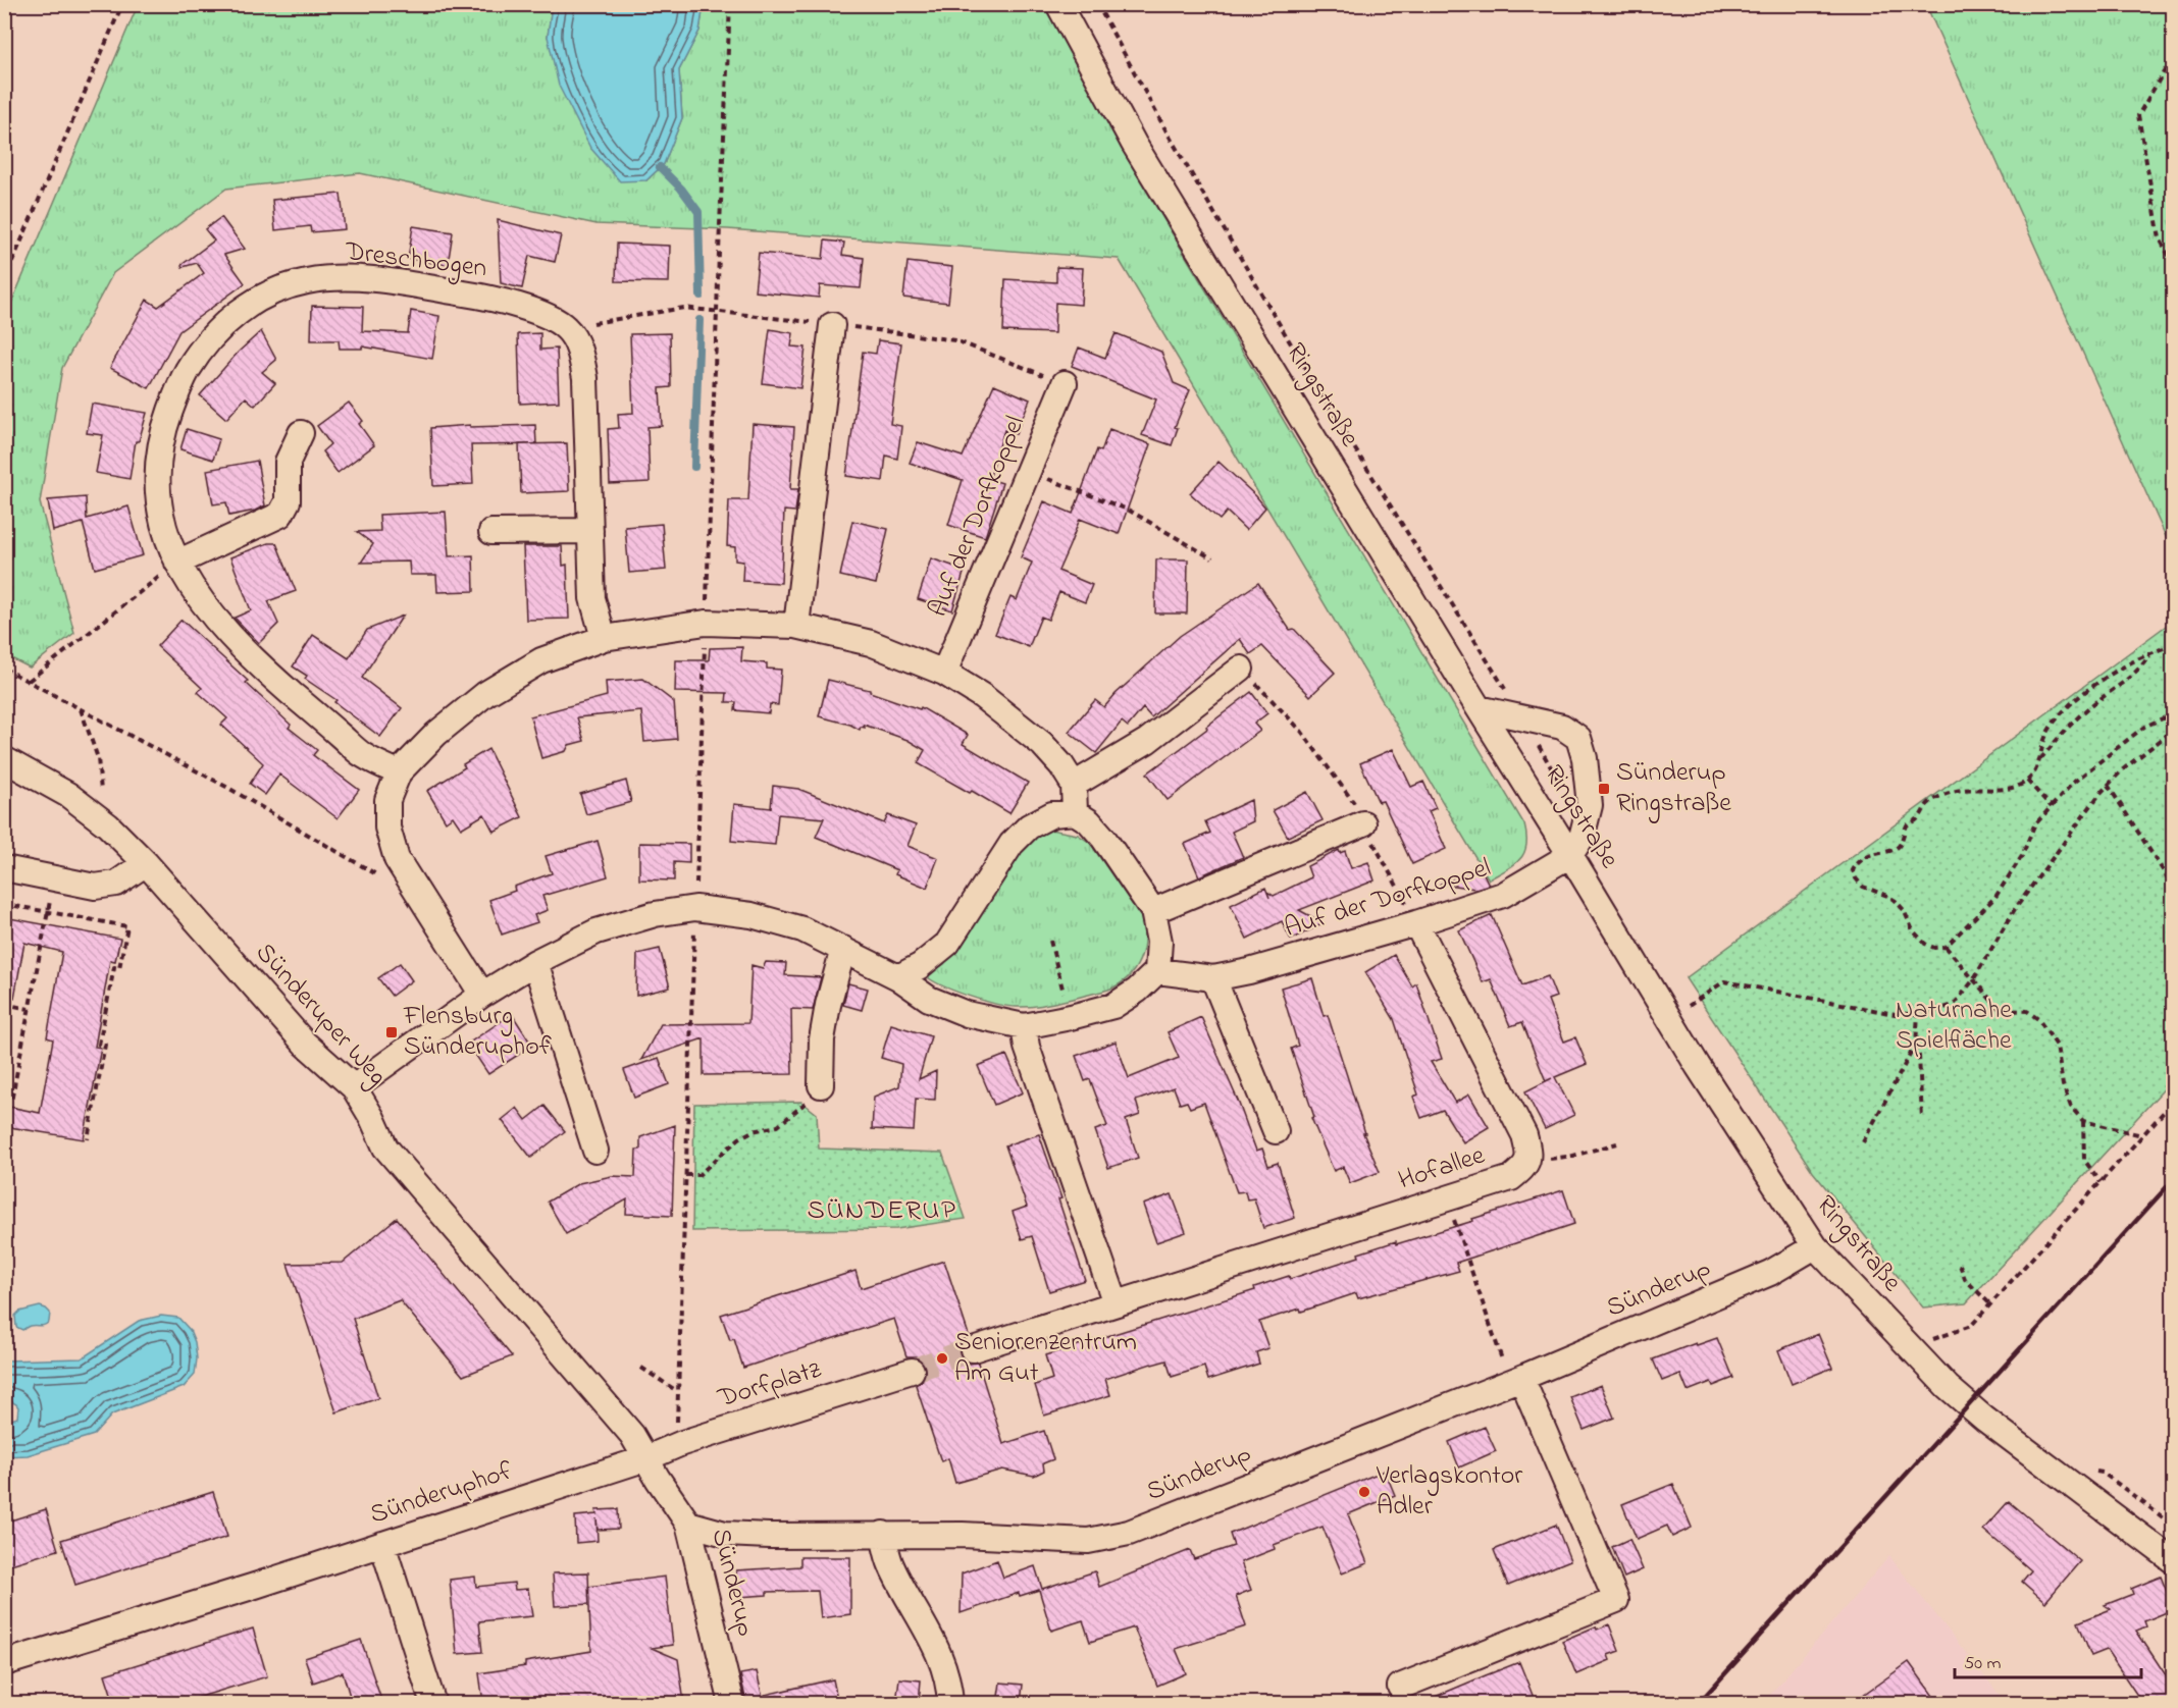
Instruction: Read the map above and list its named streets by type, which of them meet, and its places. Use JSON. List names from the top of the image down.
{
  "streets": {
    "street": [
      "Dreschbogen",
      "Ringstraße",
      "Auf der Dorfkoppel",
      "Sünderuper Weg",
      "Hofallee",
      "Sünderup",
      "Dorfplatz",
      "Sünderuphof"
    ]
  },
  "crossings": [
    ["Ringstraße", "Auf der Dorfkoppel"],
    ["Ringstraße", "Sünderup"],
    ["Sünderuper Weg", "Sünderup"],
    ["Sünderuper Weg", "Dorfplatz"],
    ["Sünderuper Weg", "Sünderuphof"],
    ["Dorfplatz", "Sünderuphof"]
  ],
  "districts": ["SÜNDERUP"],
  "parks": ["Naturnahe Spielfläche"],
  "places": {
    "transit": ["Sünderup Ringstraße", "Flensburg Sünderuphof"],
    "other": ["Seniorenzentrum Am Gut", "Verlagskontor Adler"]
  },
  "scale_bar": "50 m"
}
